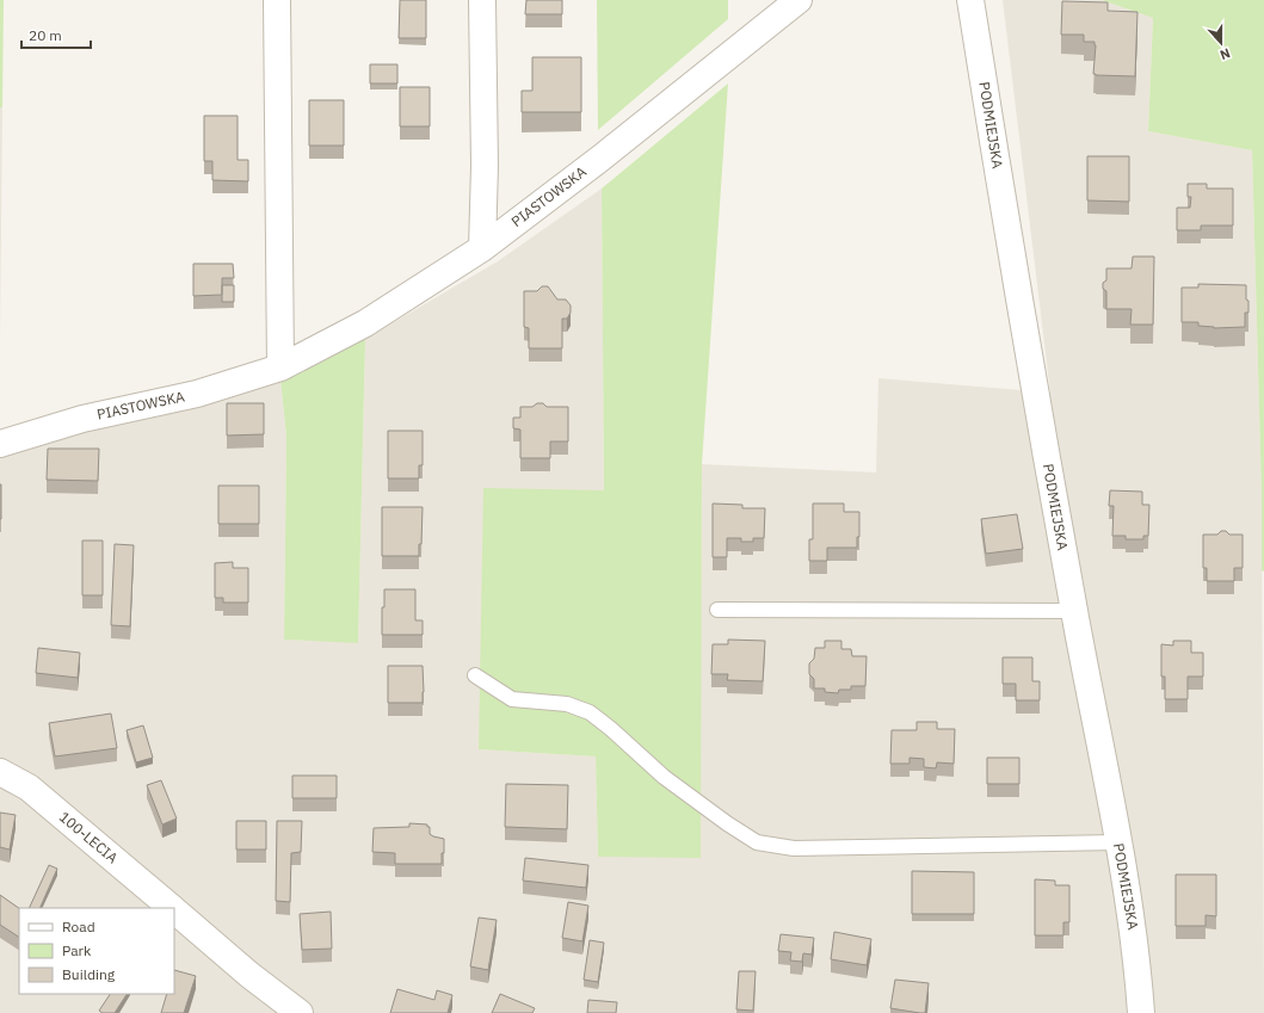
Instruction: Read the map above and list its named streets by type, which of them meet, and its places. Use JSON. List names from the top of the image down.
{
  "streets": {
    "street": ["PODMIEJSKA", "PIASTOWSKA", "100-LECIA"]
  },
  "legend": ["Road", "Park", "Building"],
  "scale_bar": "20 m",
  "north": "bottom"
}
